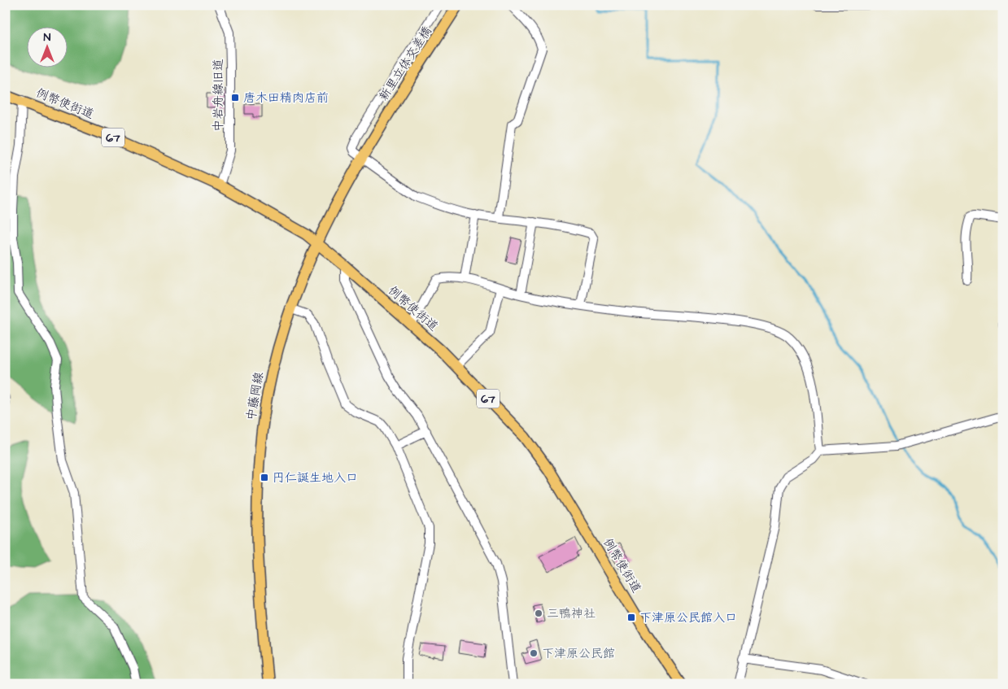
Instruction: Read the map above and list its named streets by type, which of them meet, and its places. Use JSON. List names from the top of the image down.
{
  "streets": {
    "main road": [
      "新里立体交差橋",
      "例幣使街道",
      "67",
      "中藤岡線"
    ],
    "street": ["中岩舟線旧道"]
  },
  "crossings": [
    ["新里立体交差橋", "中藤岡線"],
    ["中岩舟線旧道", "例幣使街道"],
    ["例幣使街道", "中藤岡線"]
  ],
  "places": {
    "transit": ["唐木田精肉店前", "円仁誕生地入口", "下津原公民館入口"],
    "other": ["三鴨神社", "下津原公民館"]
  },
  "north": "top"
}
